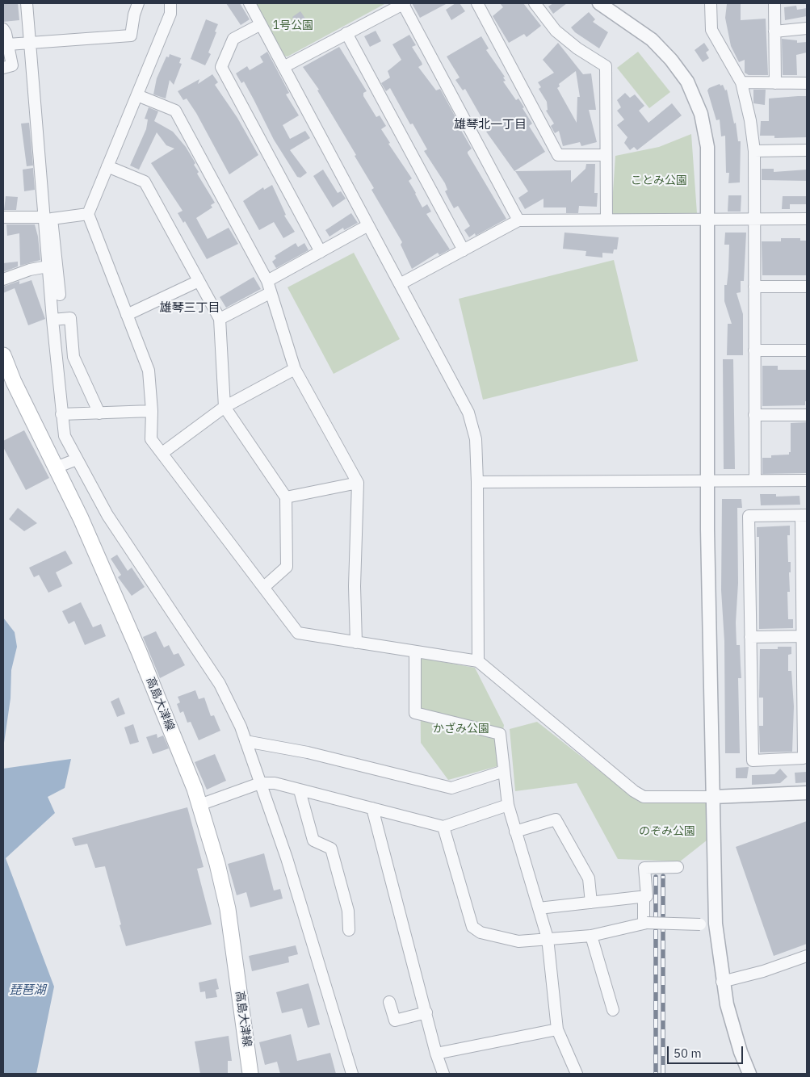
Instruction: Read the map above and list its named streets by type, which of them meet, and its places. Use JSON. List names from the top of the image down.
{
  "streets": {
    "main road": ["高島大津線"]
  },
  "districts": ["雄琴北一丁目", "雄琴三丁目"],
  "water": ["琵琶湖"],
  "parks": [
    "1号公園",
    "ことみ公園",
    "かざみ公園",
    "のぞみ公園"
  ],
  "scale_bar": "50 m"
}
